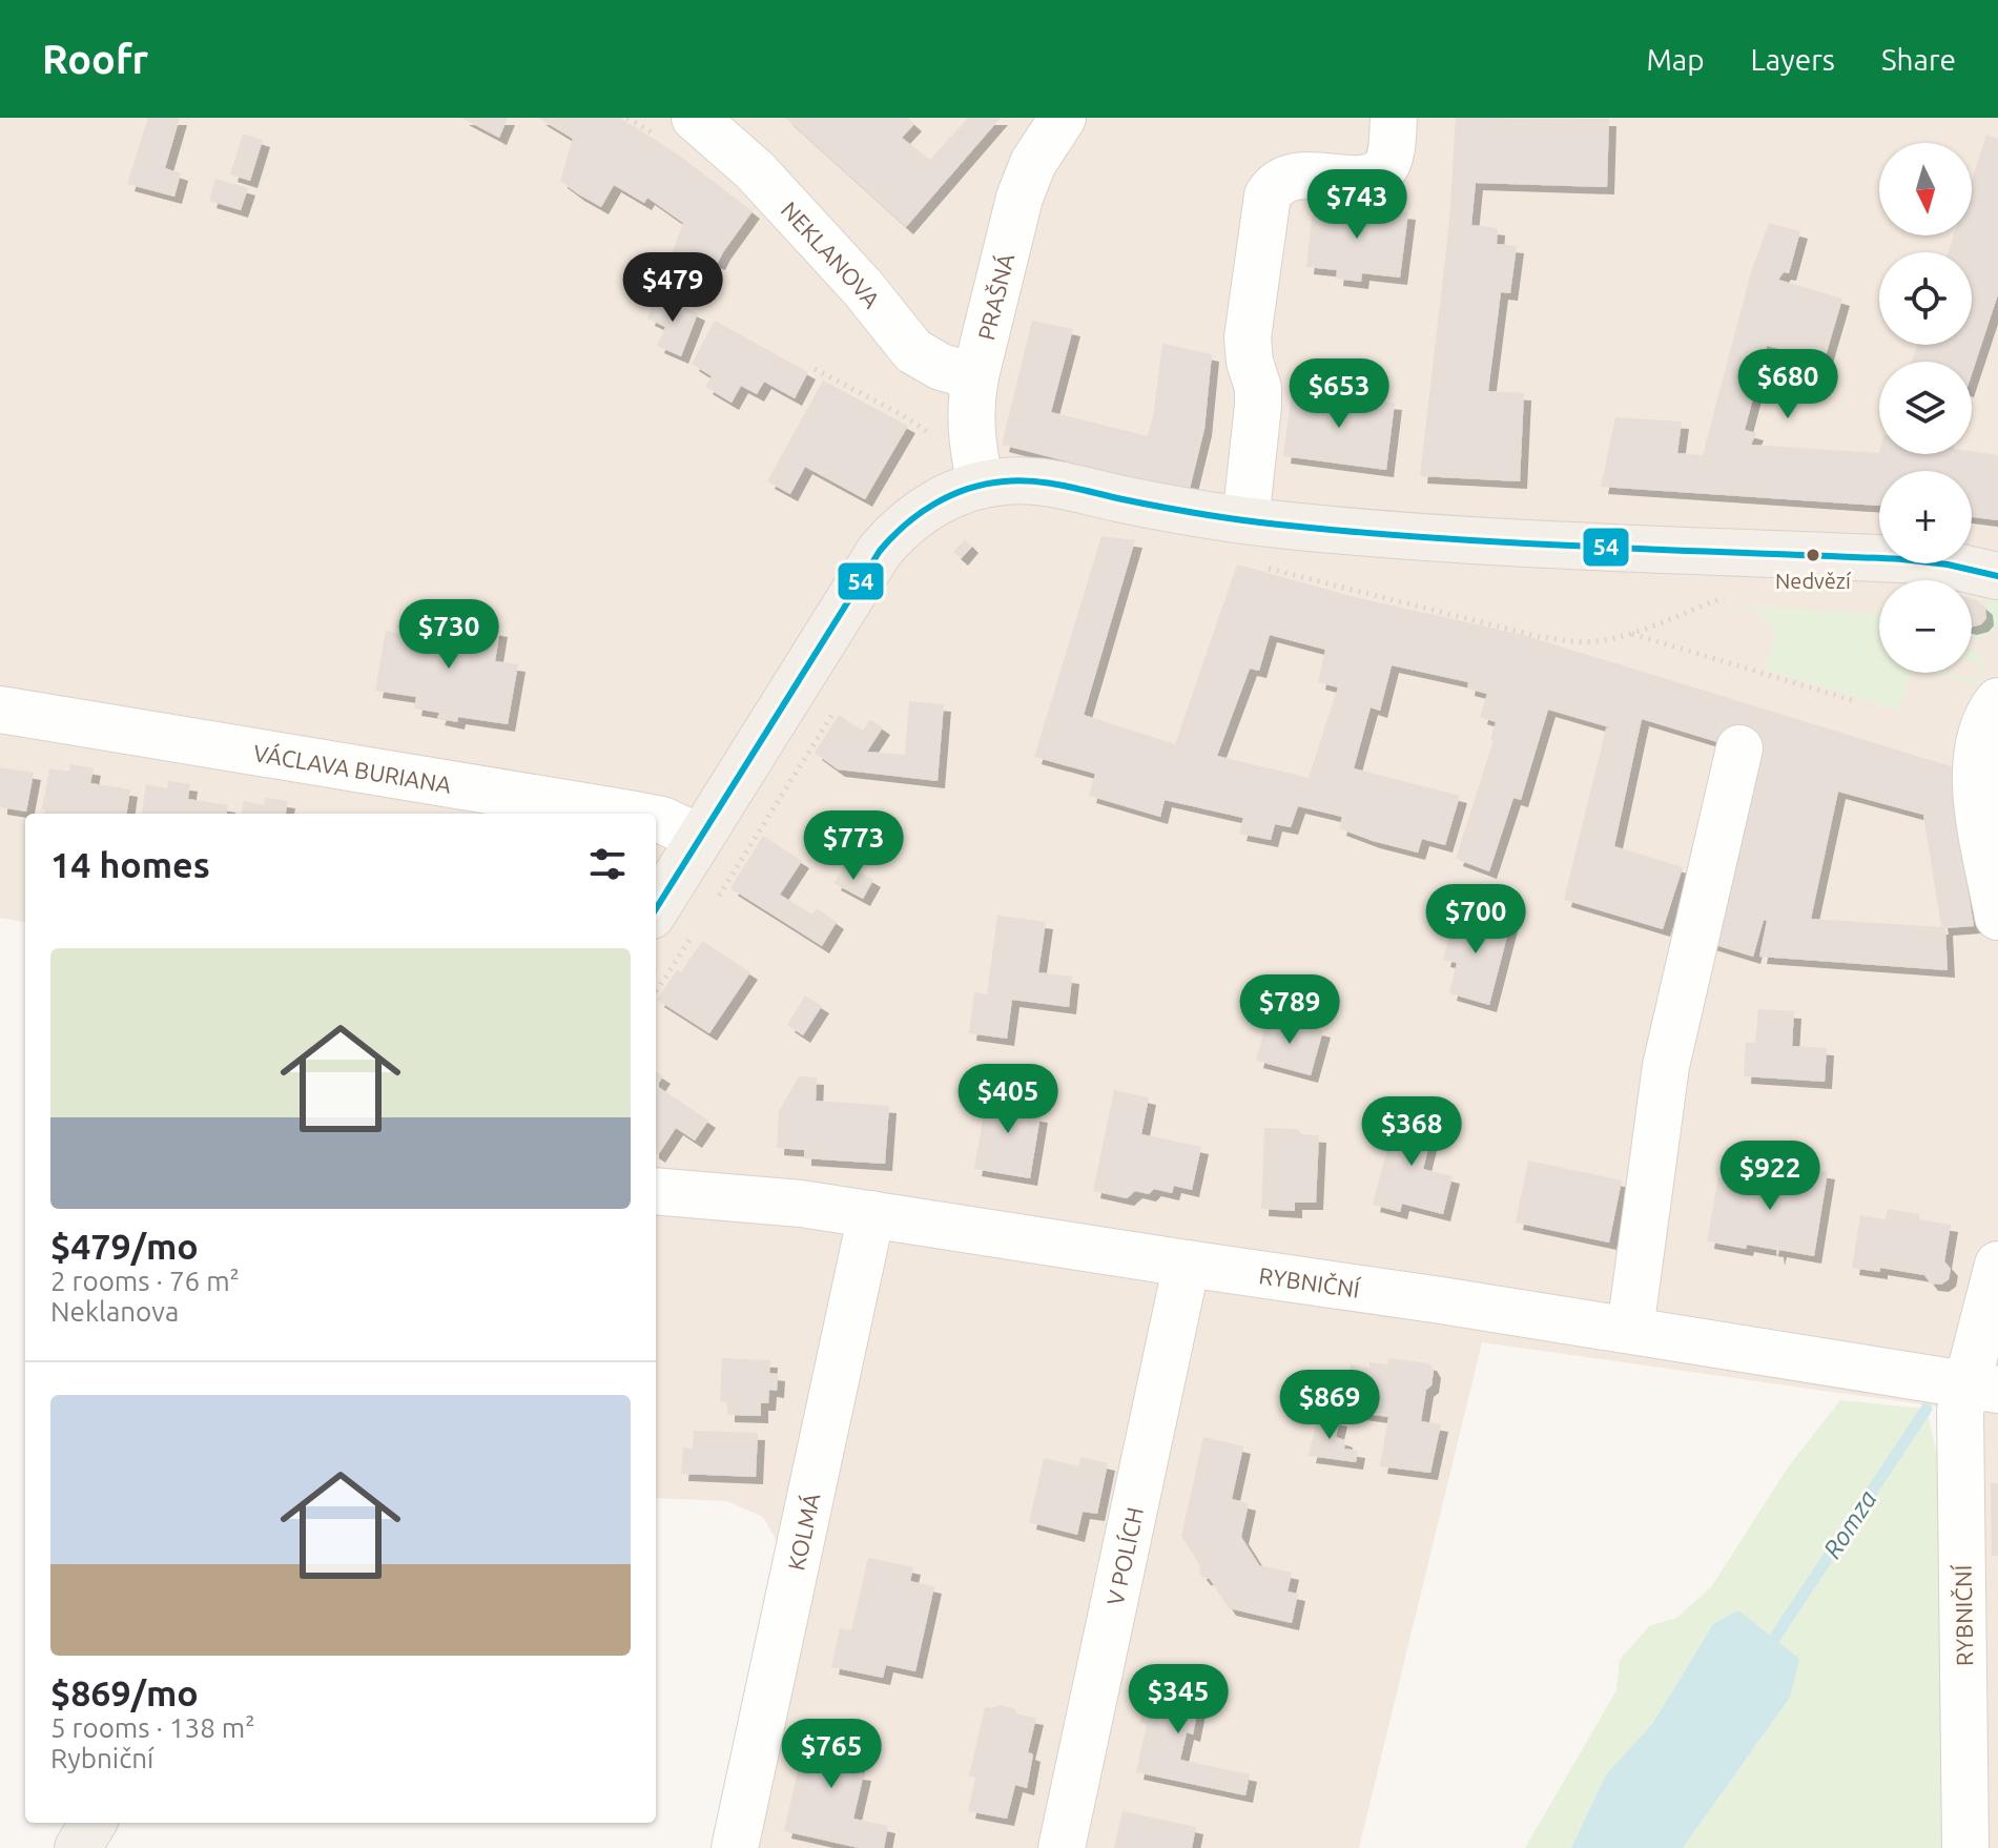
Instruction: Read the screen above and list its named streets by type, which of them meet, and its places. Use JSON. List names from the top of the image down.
{
  "streets": {
    "street": [
      "NEKLANOVA",
      "PRAŠNÁ",
      "VÁCLAVA BURIANA",
      "RYBNIČNÍ",
      "KOLMÁ",
      "V POLÍCH"
    ]
  },
  "crossings": [
    ["NEKLANOVA", "PRAŠNÁ"],
    ["RYBNIČNÍ", "KOLMÁ"],
    ["RYBNIČNÍ", "V POLÍCH"]
  ],
  "water": ["Romza"],
  "places": ["Nedvězí"],
  "lines": ["transit line 54"],
  "north": "bottom",
  "page": {
    "header": "Roofr",
    "nav": ["Map", "Layers", "Share"],
    "map_buttons": ["+", "−"],
    "price": [
      "$743",
      "$479",
      "$680",
      "$653",
      "$730",
      "$773",
      "$700",
      "$789",
      "$405",
      "$368",
      "$922",
      "$869",
      "$345",
      "$765"
    ],
    "heading": "14 homes",
    "list": [
      {
        "name": "$479/mo",
        "note": "2 rooms · 76 m² · Neklanova"
      },
      {
        "name": "$869/mo",
        "note": "5 rooms · 138 m² · Rybniční"
      }
    ]
  }
}
